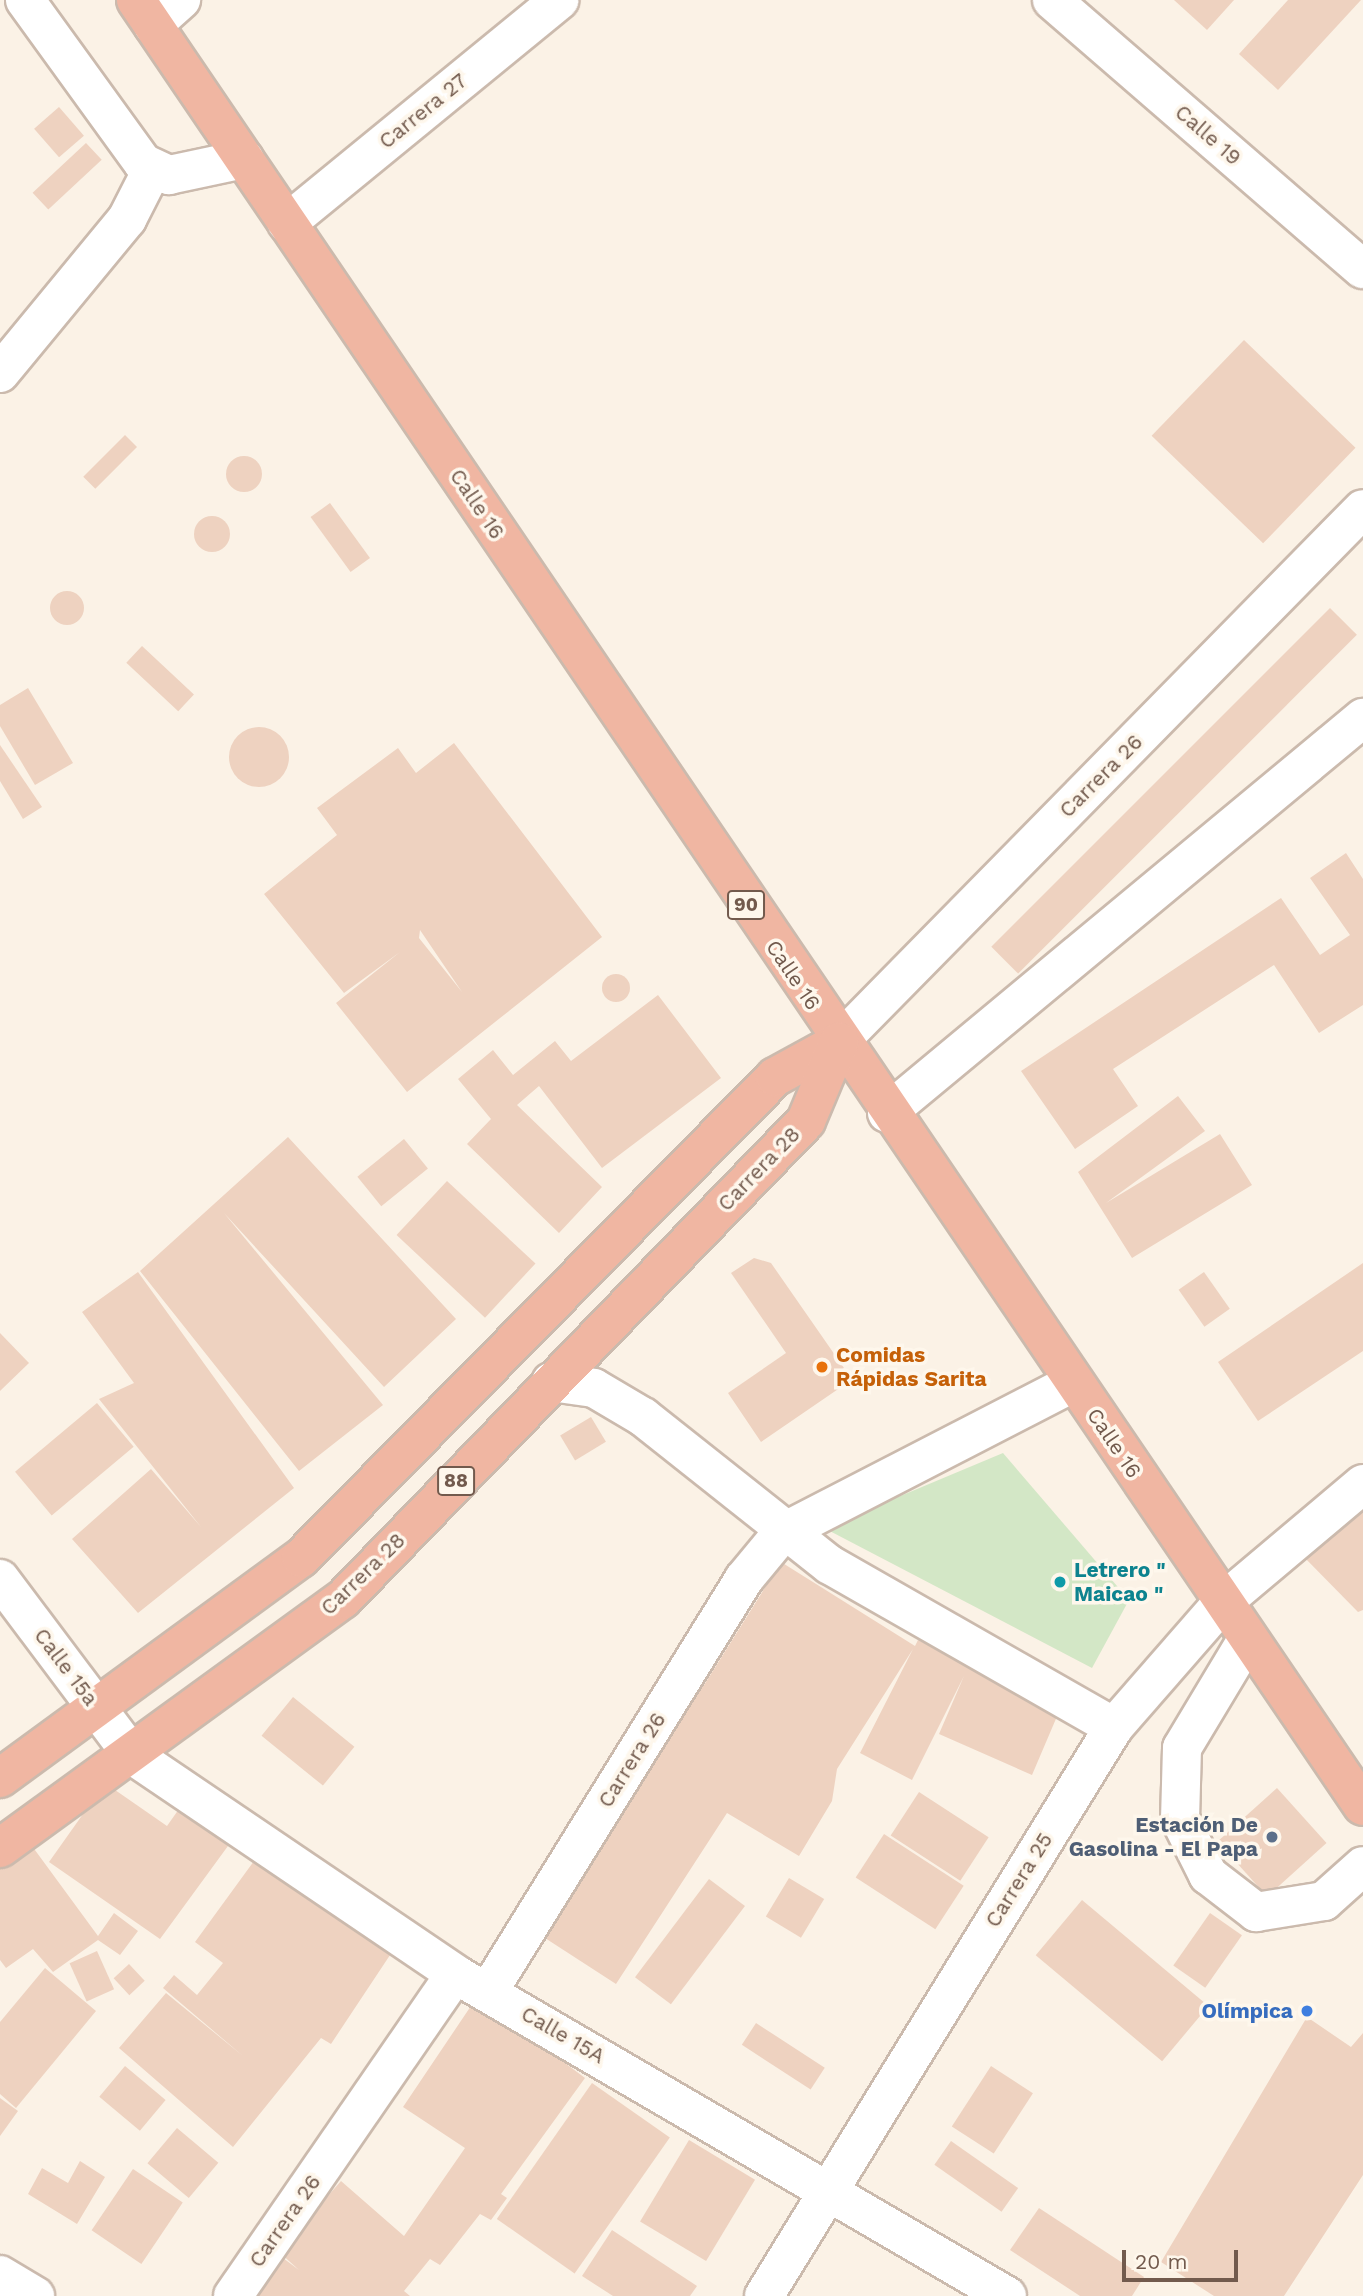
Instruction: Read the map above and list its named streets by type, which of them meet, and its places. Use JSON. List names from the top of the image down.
{
  "streets": {
    "highway": [
      "Calle 16",
      "90",
      "Carrera 28",
      "88"
    ],
    "street": [
      "Carrera 27",
      "Calle 19",
      "Carrera 26",
      "Calle 15a",
      "Carrera 25",
      "Calle 15A"
    ]
  },
  "crossings": [
    ["Carrera 27", "Calle 16"],
    ["Calle 16", "Carrera 26"],
    ["Calle 16", "Carrera 28"],
    ["Calle 16", "Carrera 25"],
    ["Carrera 26", "Carrera 28"],
    ["Carrera 26", "Calle 15A"],
    ["Carrera 28", "Calle 15a"],
    ["Carrera 28", "Calle 15A"],
    ["Calle 15a", "Calle 15A"],
    ["Carrera 25", "Calle 15A"]
  ],
  "places": [
    "Comidas Rápidas Sarita",
    "Letrero \" Maicao \"",
    "Estación De Gasolina - El Papa",
    "Olímpica"
  ],
  "scale_bar": "20 m"
}
